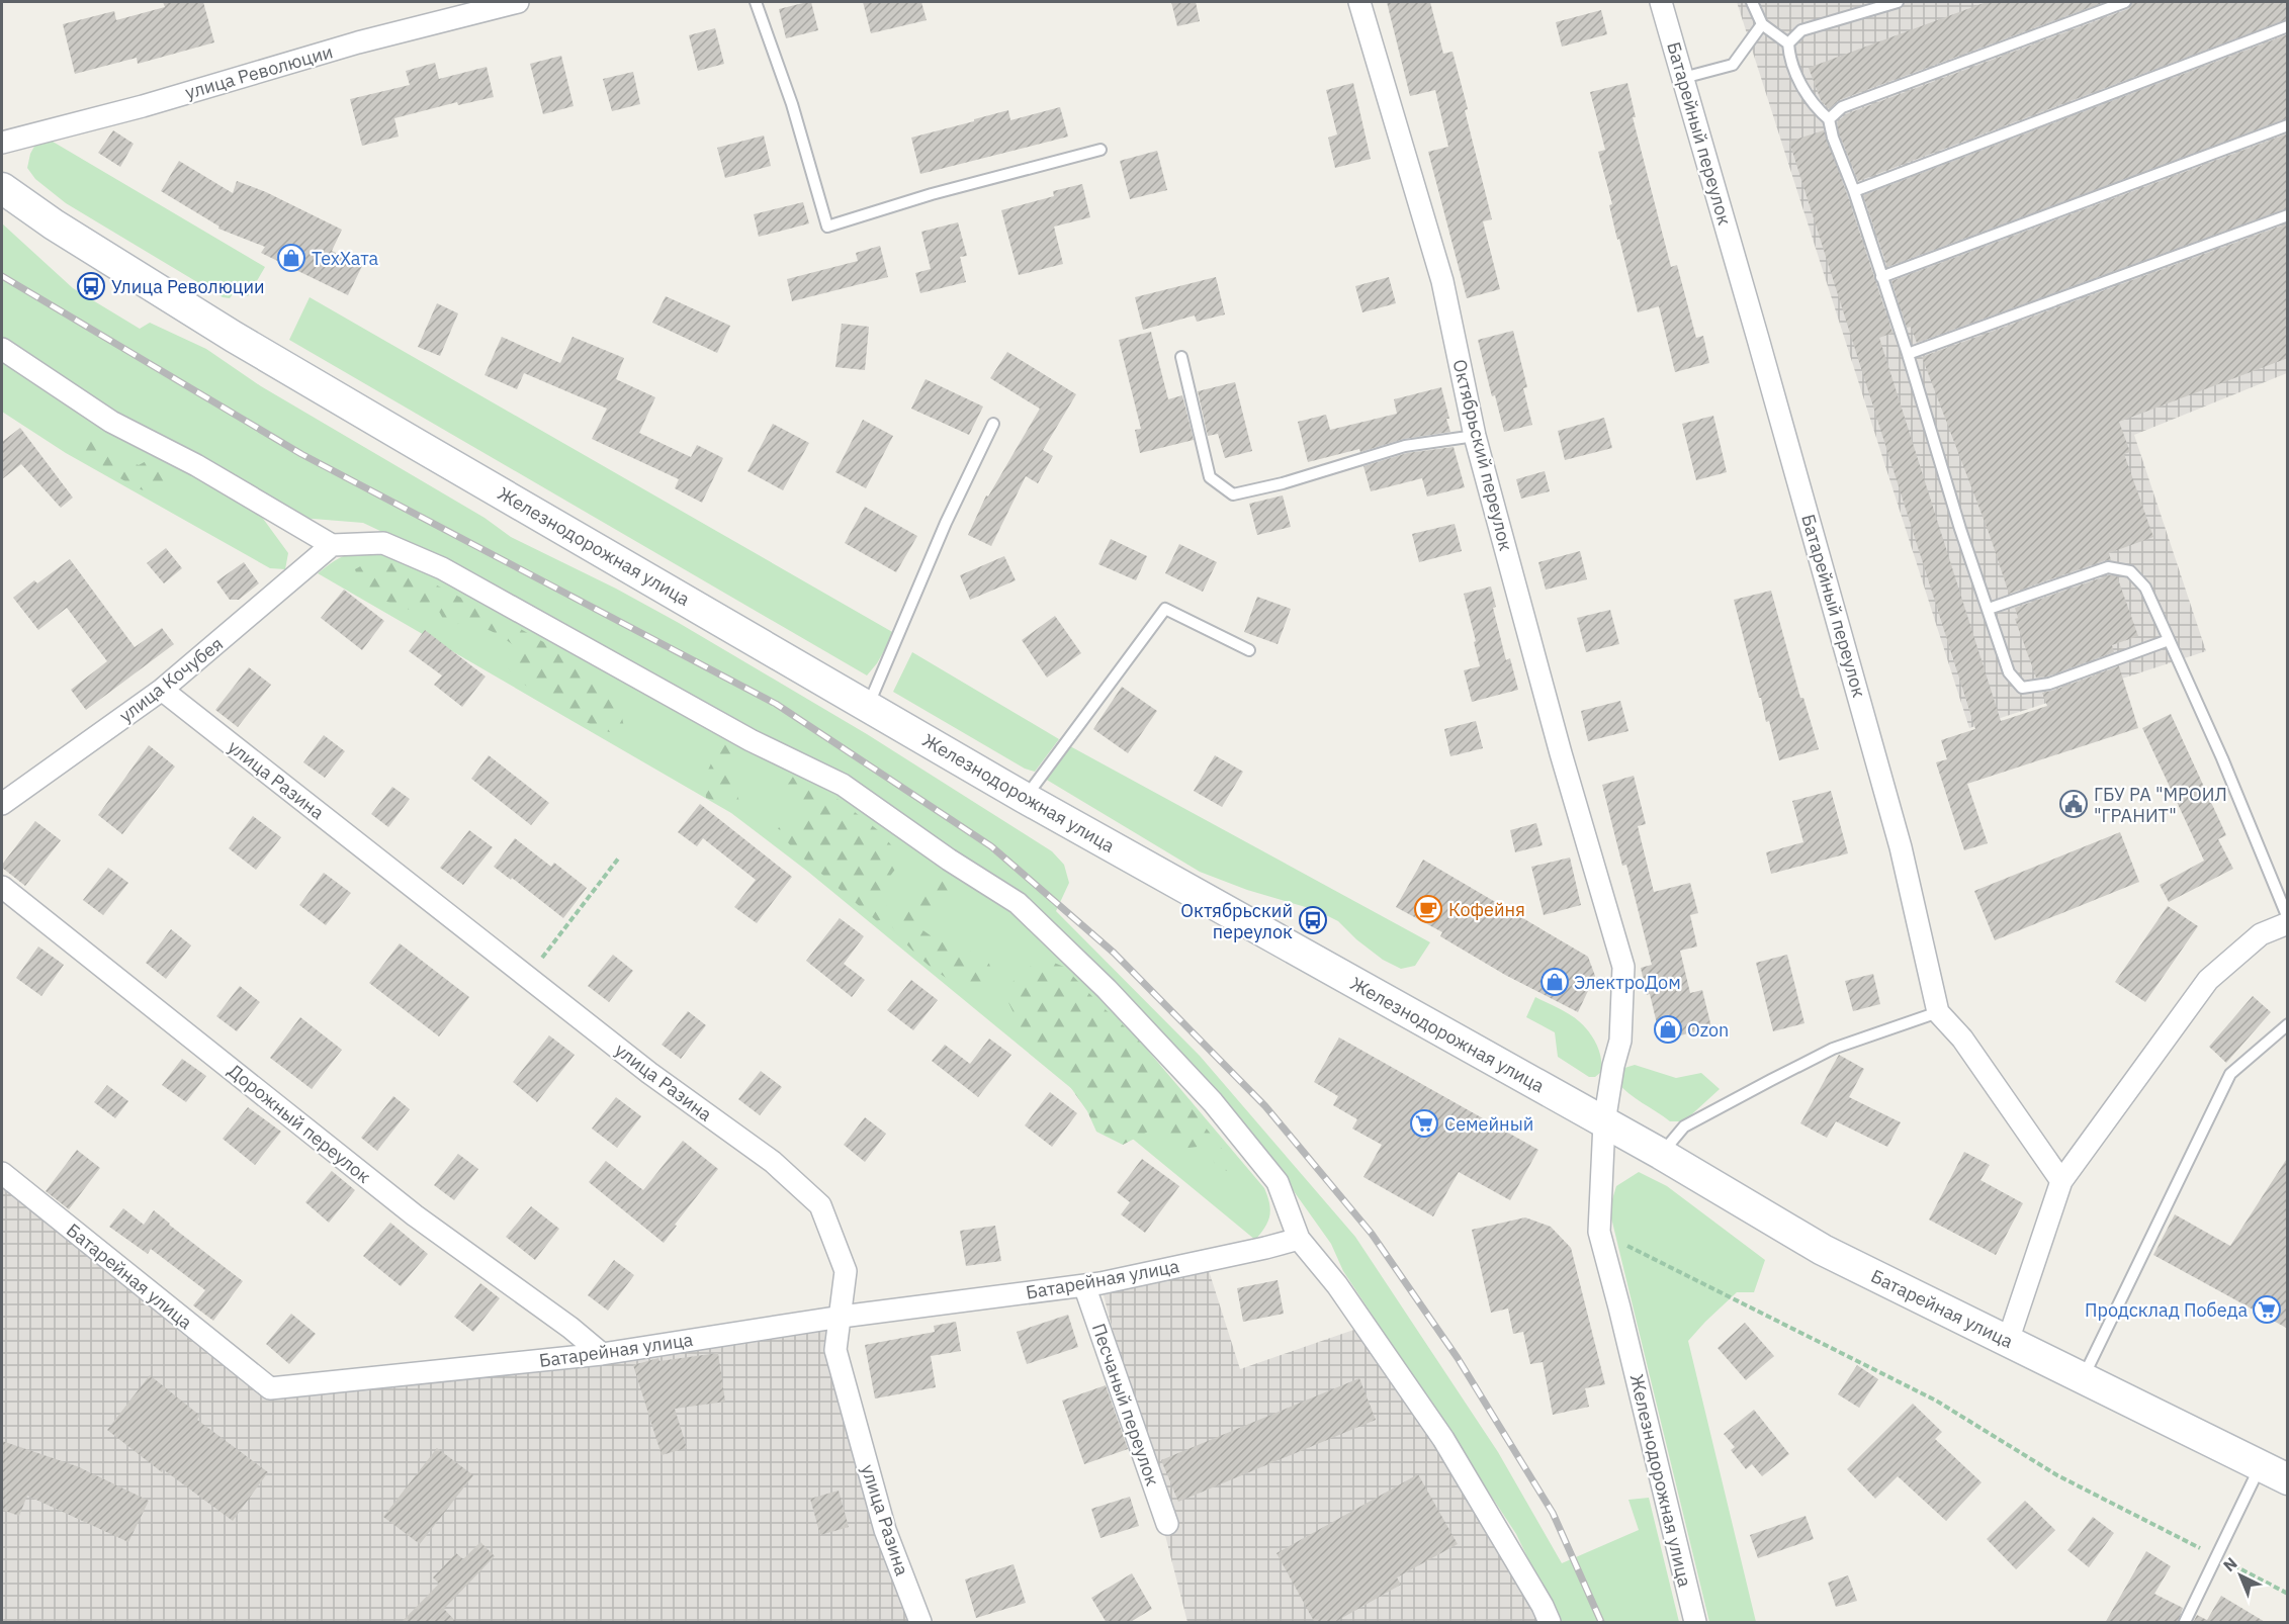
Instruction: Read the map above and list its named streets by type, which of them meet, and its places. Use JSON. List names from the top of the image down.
{
  "streets": {
    "main road": ["Железнодорожная улица", "Батарейная улица"],
    "street": [
      "улица Революции",
      "Батарейный переулок",
      "Октябрьский переулок",
      "улица Кочубея",
      "улица Разина",
      "Дорожный переулок",
      "Песчаный переулок"
    ]
  },
  "crossings": [
    ["Октябрьский переулок", "Железнодорожная улица"],
    ["Октябрьский переулок", "Батарейная улица"],
    ["Железнодорожная улица", "Батарейная улица"],
    ["улица Кочубея", "улица Разина"],
    ["улица Разина", "Батарейная улица"],
    ["Дорожный переулок", "Батарейная улица"],
    ["Батарейная улица", "Песчаный переулок"]
  ],
  "places": {
    "shop": ["ТехХата", "ЭлектроДом", "Ozon"],
    "bus stop": ["Улица Революции", "Октябрьский переулок"],
    "public building": ["ГБУ РА \"МРОИЛ \"ГРАНИТ\""],
    "cafe": ["Кофейня"],
    "supermarket": ["Семейный", "Продсклад Победа"]
  },
  "north": "top left"
}
